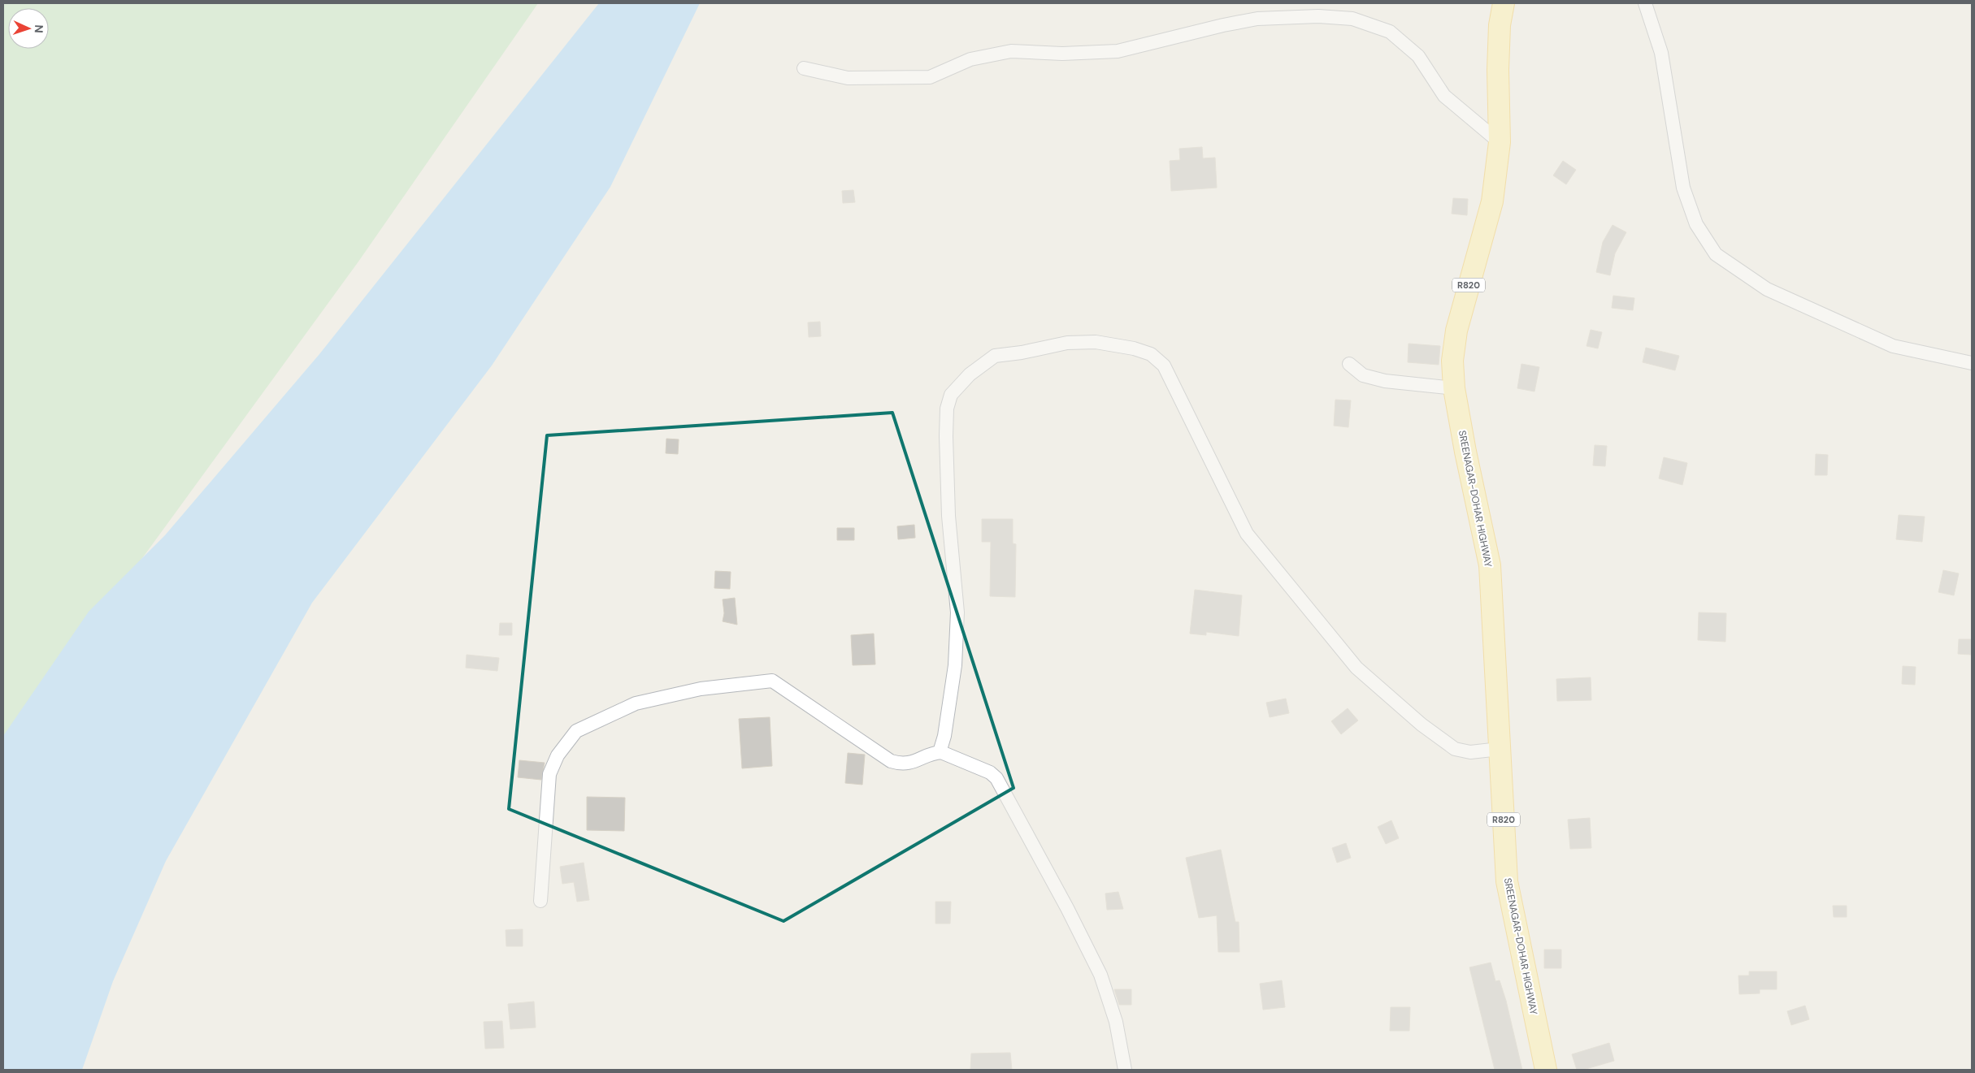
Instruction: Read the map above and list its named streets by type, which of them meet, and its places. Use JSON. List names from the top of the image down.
{
  "streets": {
    "main road": ["R820", "SREENAGAR-DOHAR HIGHWAY"]
  },
  "north": "right"
}
